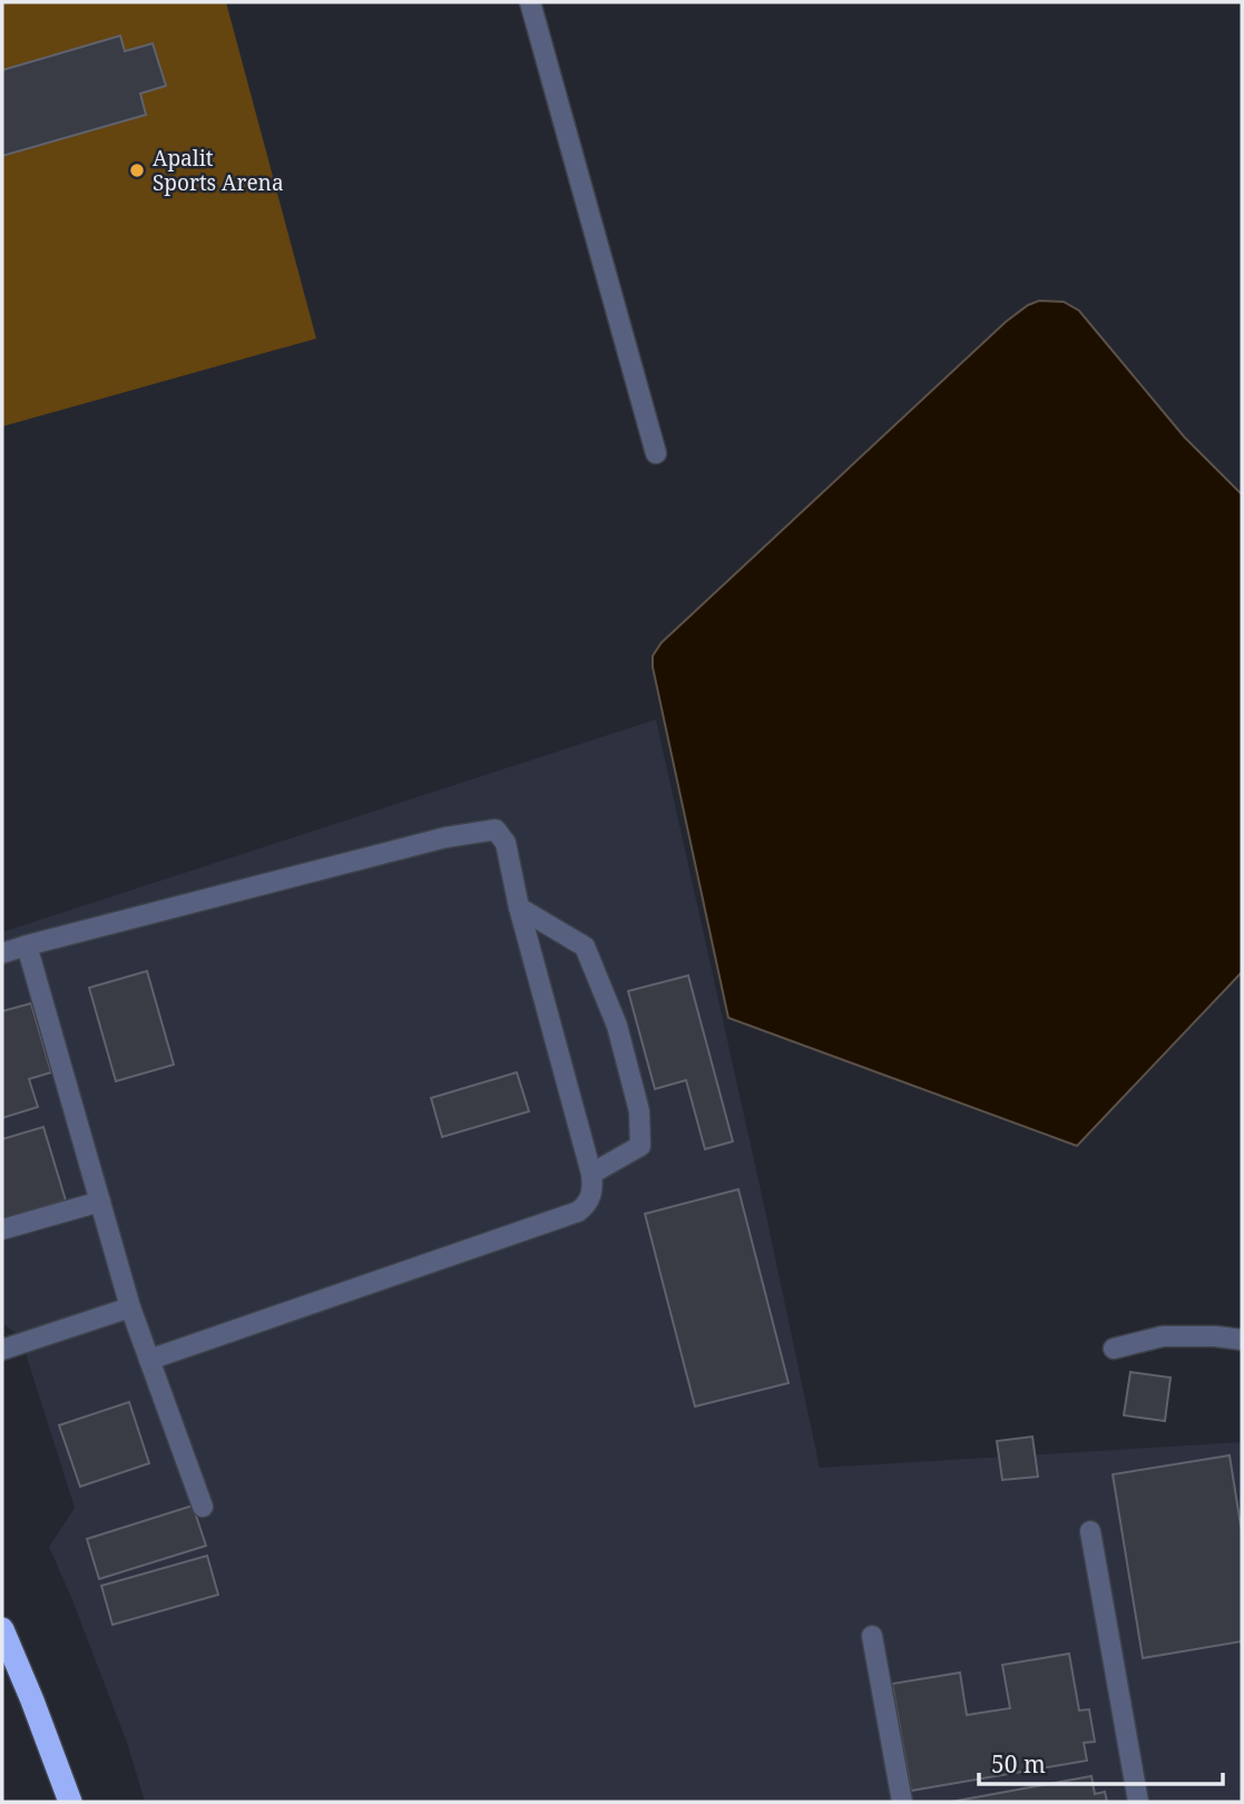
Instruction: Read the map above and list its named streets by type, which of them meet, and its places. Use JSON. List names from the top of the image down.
{
  "places": ["Apalit Sports Arena"],
  "scale_bar": "50 m"
}
